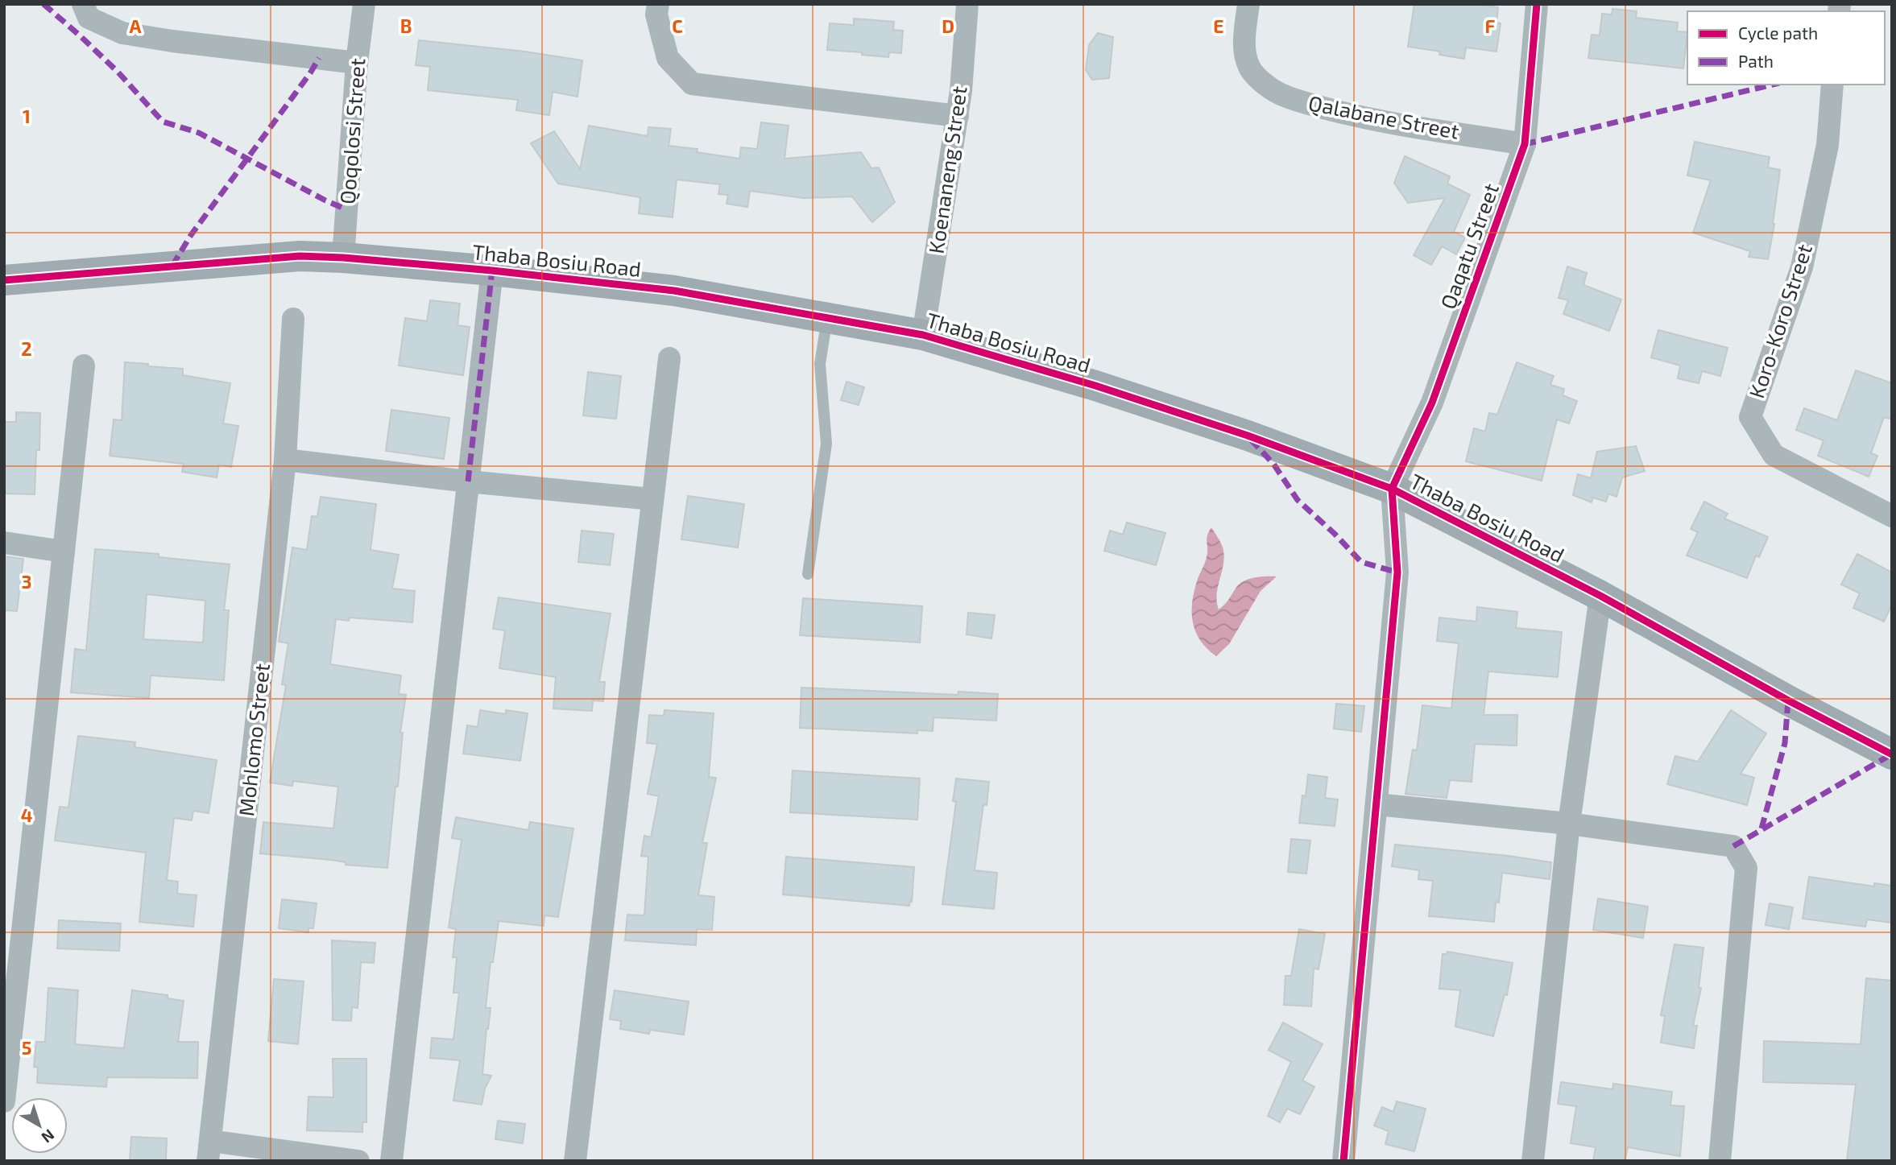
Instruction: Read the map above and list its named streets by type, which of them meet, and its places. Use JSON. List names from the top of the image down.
{
  "streets": {
    "street": [
      "Qalabane Street",
      "Qoqolosi Street",
      "Koenaneng Street",
      "Qaqatu Street",
      "Thaba Bosiu Road",
      "Koro-Koro Street",
      "Mohlomo Street"
    ]
  },
  "crossings": [
    ["Qalabane Street", "Qaqatu Street"],
    ["Qoqolosi Street", "Thaba Bosiu Road"],
    ["Koenaneng Street", "Thaba Bosiu Road"],
    ["Qaqatu Street", "Thaba Bosiu Road"]
  ],
  "legend": ["Cycle path", "Path"],
  "north": "bottom right",
  "grid": {
    "columns": [
      "A",
      "B",
      "C",
      "D",
      "E",
      "F"
    ],
    "rows": [
      "1",
      "2",
      "3",
      "4",
      "5"
    ]
  }
}
